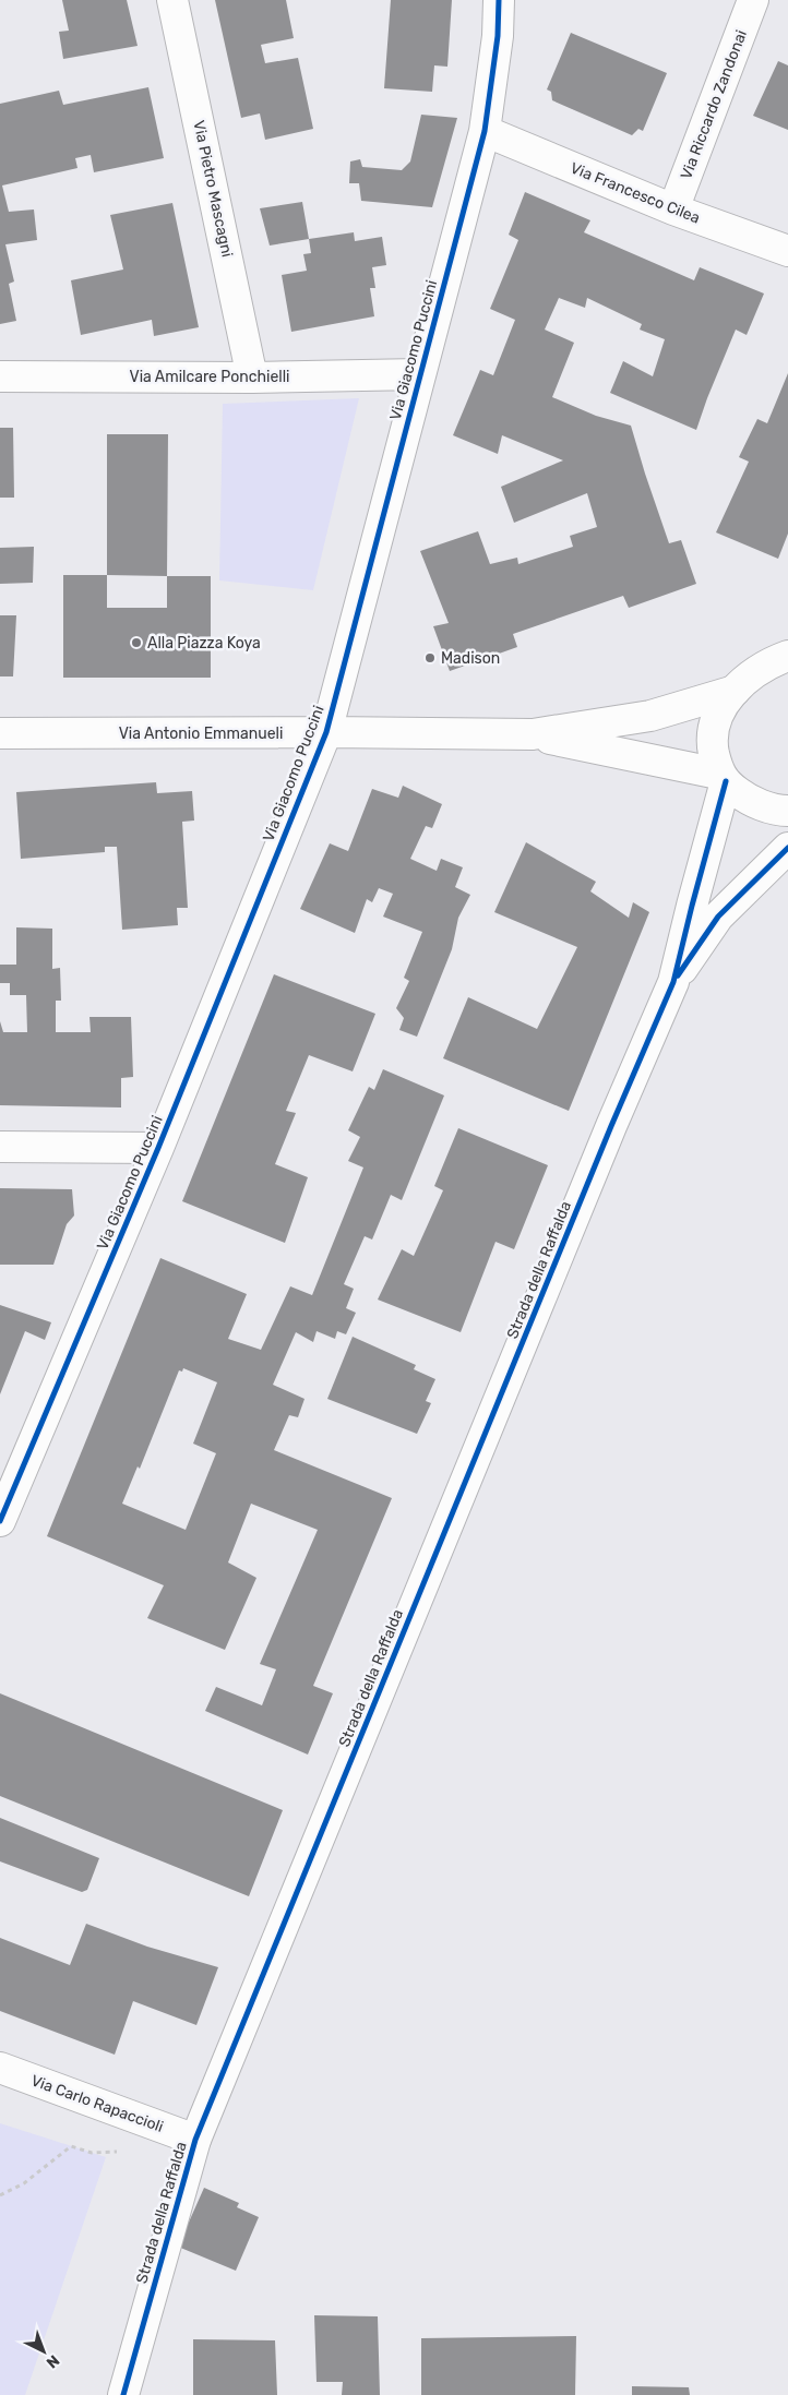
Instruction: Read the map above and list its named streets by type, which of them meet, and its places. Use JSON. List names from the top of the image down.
{
  "streets": {
    "street": [
      "Via Riccardo Zandonai",
      "Via Pietro Mascagni",
      "Via Francesco Cilea",
      "Via Giacomo Puccini",
      "Via Amilcare Ponchielli",
      "Via Antonio Emmanueli",
      "Strada della Raffalda",
      "Via Carlo Rapaccioli"
    ]
  },
  "crossings": [
    ["Via Riccardo Zandonai", "Via Francesco Cilea"],
    ["Via Pietro Mascagni", "Via Amilcare Ponchielli"],
    ["Via Francesco Cilea", "Via Giacomo Puccini"],
    ["Via Giacomo Puccini", "Via Amilcare Ponchielli"],
    ["Via Giacomo Puccini", "Via Antonio Emmanueli"],
    ["Via Antonio Emmanueli", "Strada della Raffalda"],
    ["Strada della Raffalda", "Via Carlo Rapaccioli"]
  ],
  "places": ["Alla Piazza Koya", "Madison"],
  "north": "bottom right"
}
